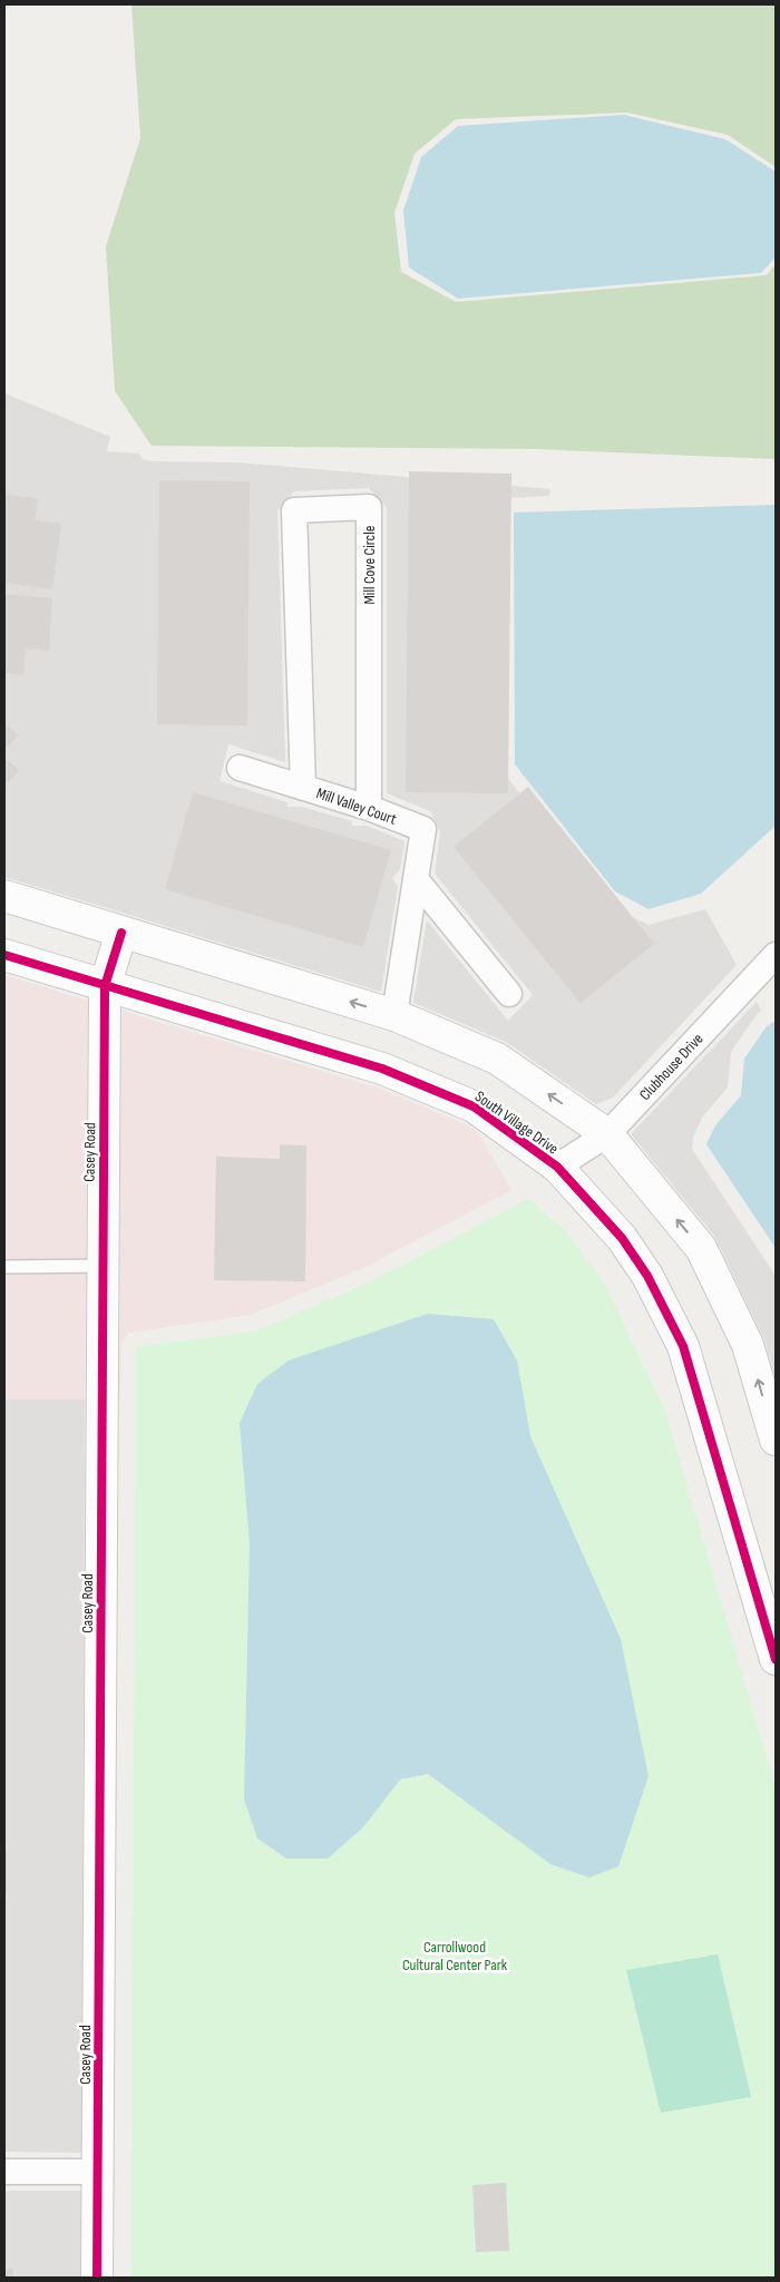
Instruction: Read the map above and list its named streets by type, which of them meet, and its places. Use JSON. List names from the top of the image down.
{
  "streets": {
    "street": [
      "Mill Cove Circle",
      "Mill Valley Court",
      "Clubhouse Drive",
      "South Village Drive",
      "Casey Road"
    ]
  },
  "crossings": [
    ["Mill Cove Circle", "Mill Valley Court"],
    ["Clubhouse Drive", "South Village Drive"],
    ["South Village Drive", "Casey Road"]
  ],
  "parks": ["Carrollwood Cultural Center Park"]
}
